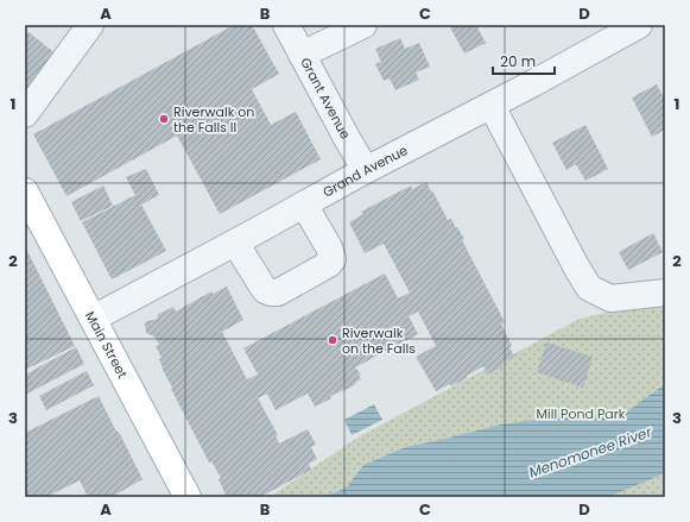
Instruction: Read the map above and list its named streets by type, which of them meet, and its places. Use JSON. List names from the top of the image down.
{
  "streets": {
    "main road": ["Main Street"],
    "street": ["Grant Avenue", "Grand Avenue"]
  },
  "crossings": [
    ["Grant Avenue", "Grand Avenue"],
    ["Grand Avenue", "Main Street"]
  ],
  "water": ["Menomonee River"],
  "parks": ["Mill Pond Park"],
  "places": ["Riverwalk on the Falls II", "Riverwalk on the Falls"],
  "scale_bar": "20 m",
  "grid": {
    "columns": [
      "A",
      "B",
      "C",
      "D"
    ],
    "rows": ["1", "2", "3"]
  }
}
